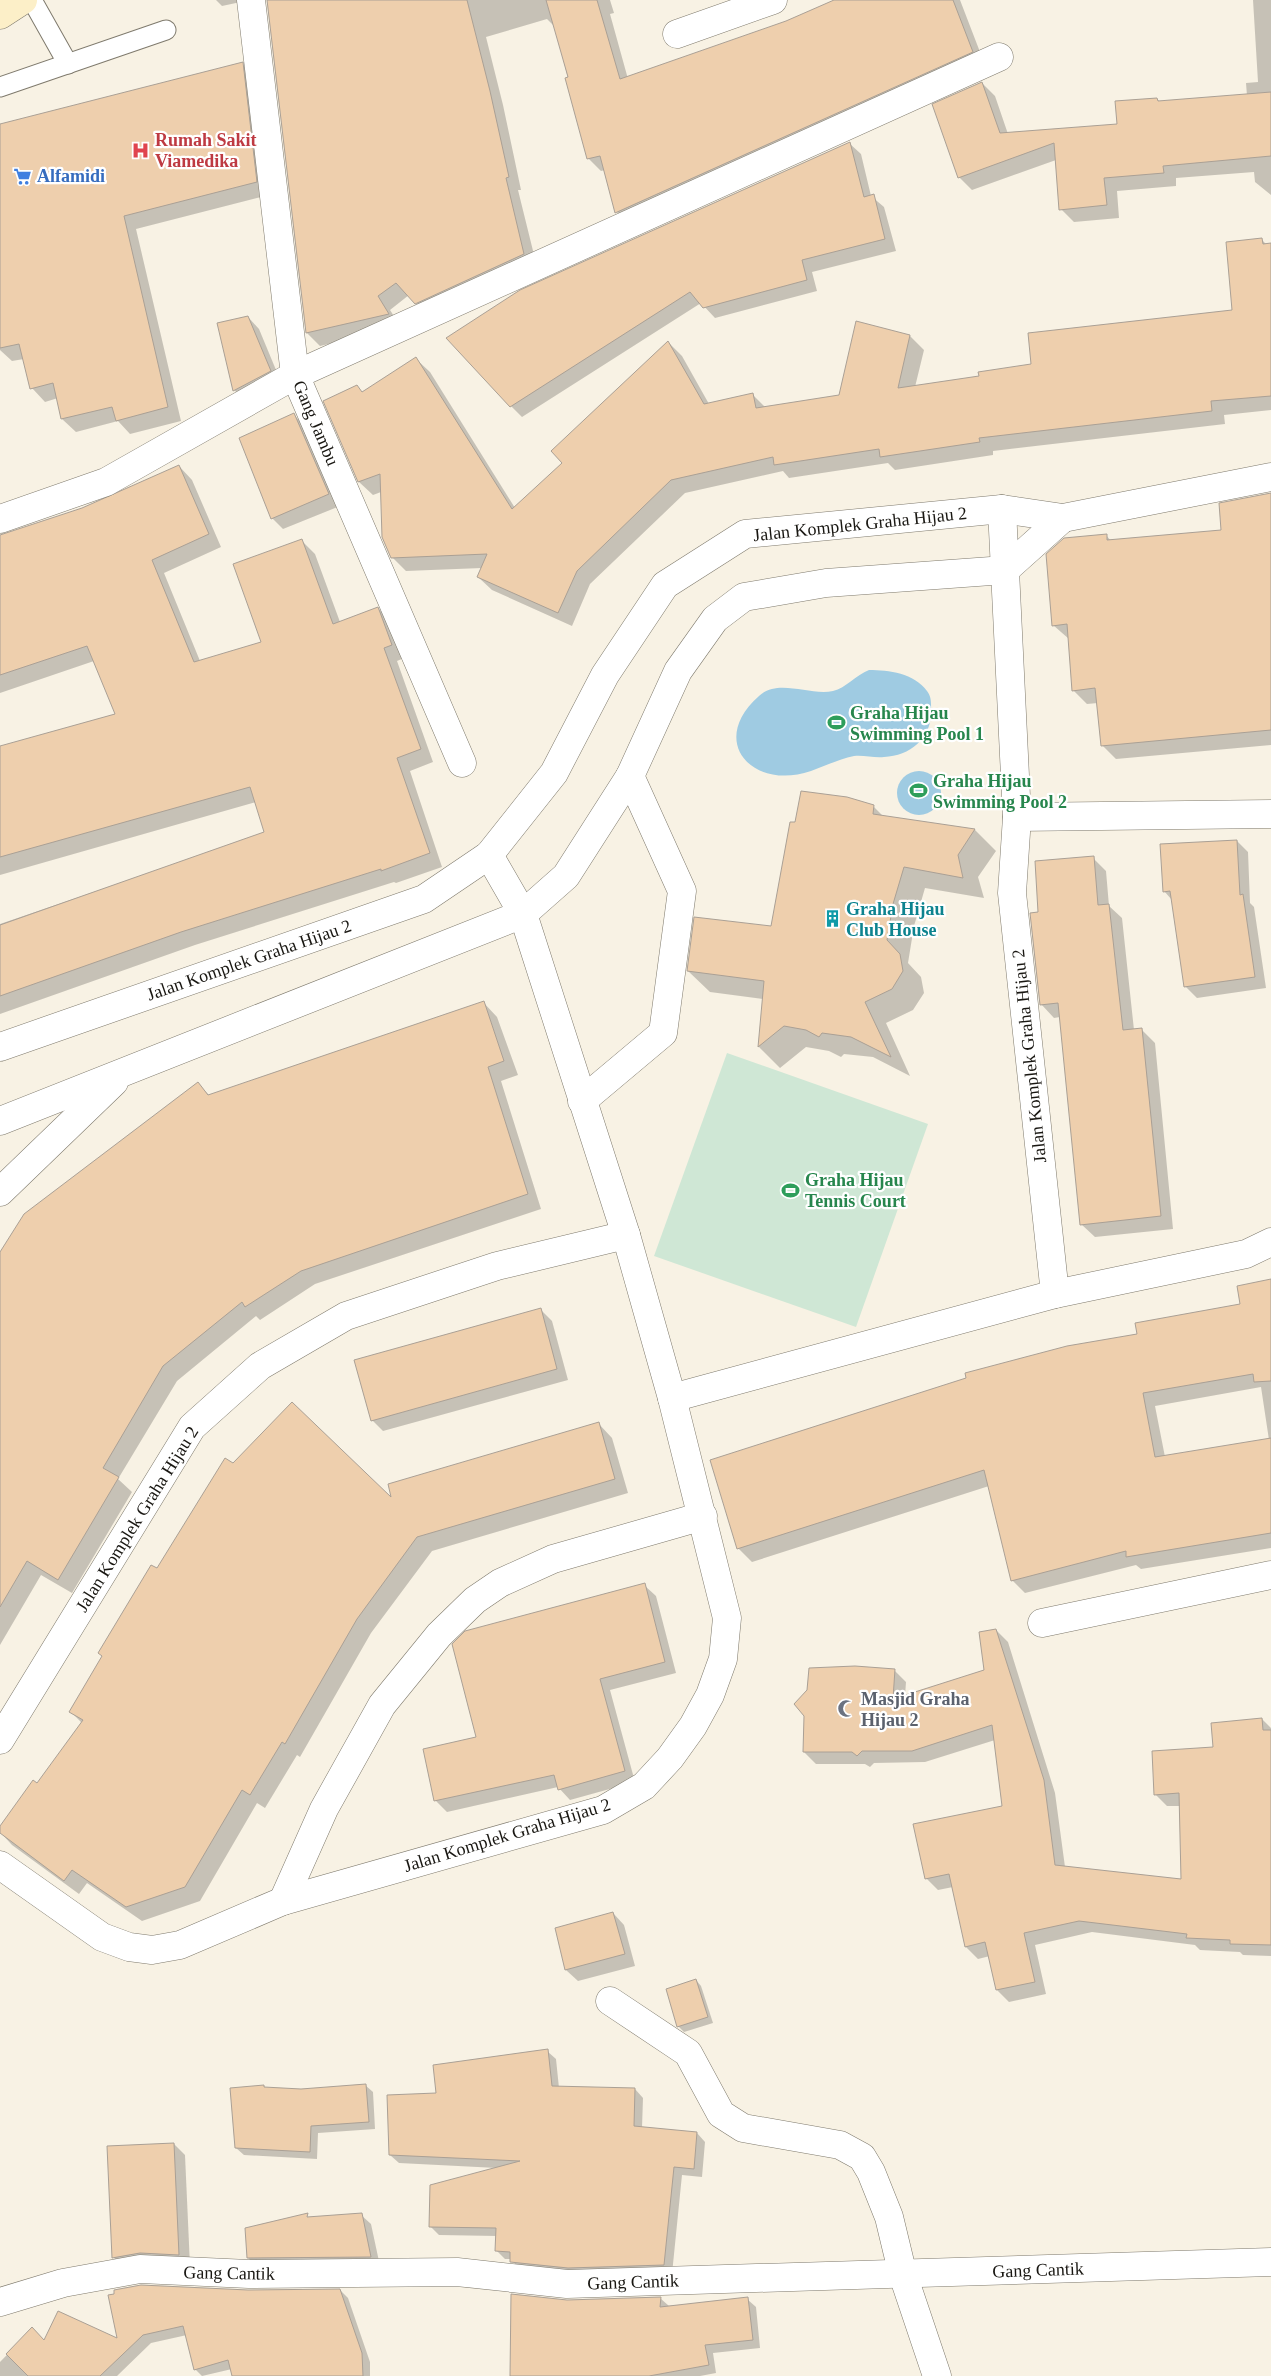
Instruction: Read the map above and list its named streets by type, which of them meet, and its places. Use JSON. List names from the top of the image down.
{
  "streets": {
    "street": ["Gang Jambu", "Jalan Komplek Graha Hijau 2", "Gang Cantik"]
  },
  "places": {
    "hospital": ["Rumah Sakit Viamedika"],
    "supermarket": ["Alfamidi"],
    "sports": ["Graha Hijau Swimming Pool 1", "Graha Hijau Swimming Pool 2", "Graha Hijau Tennis Court"],
    "building": ["Graha Hijau Club House"],
    "mosque": ["Masjid Graha Hijau 2"]
  }
}
